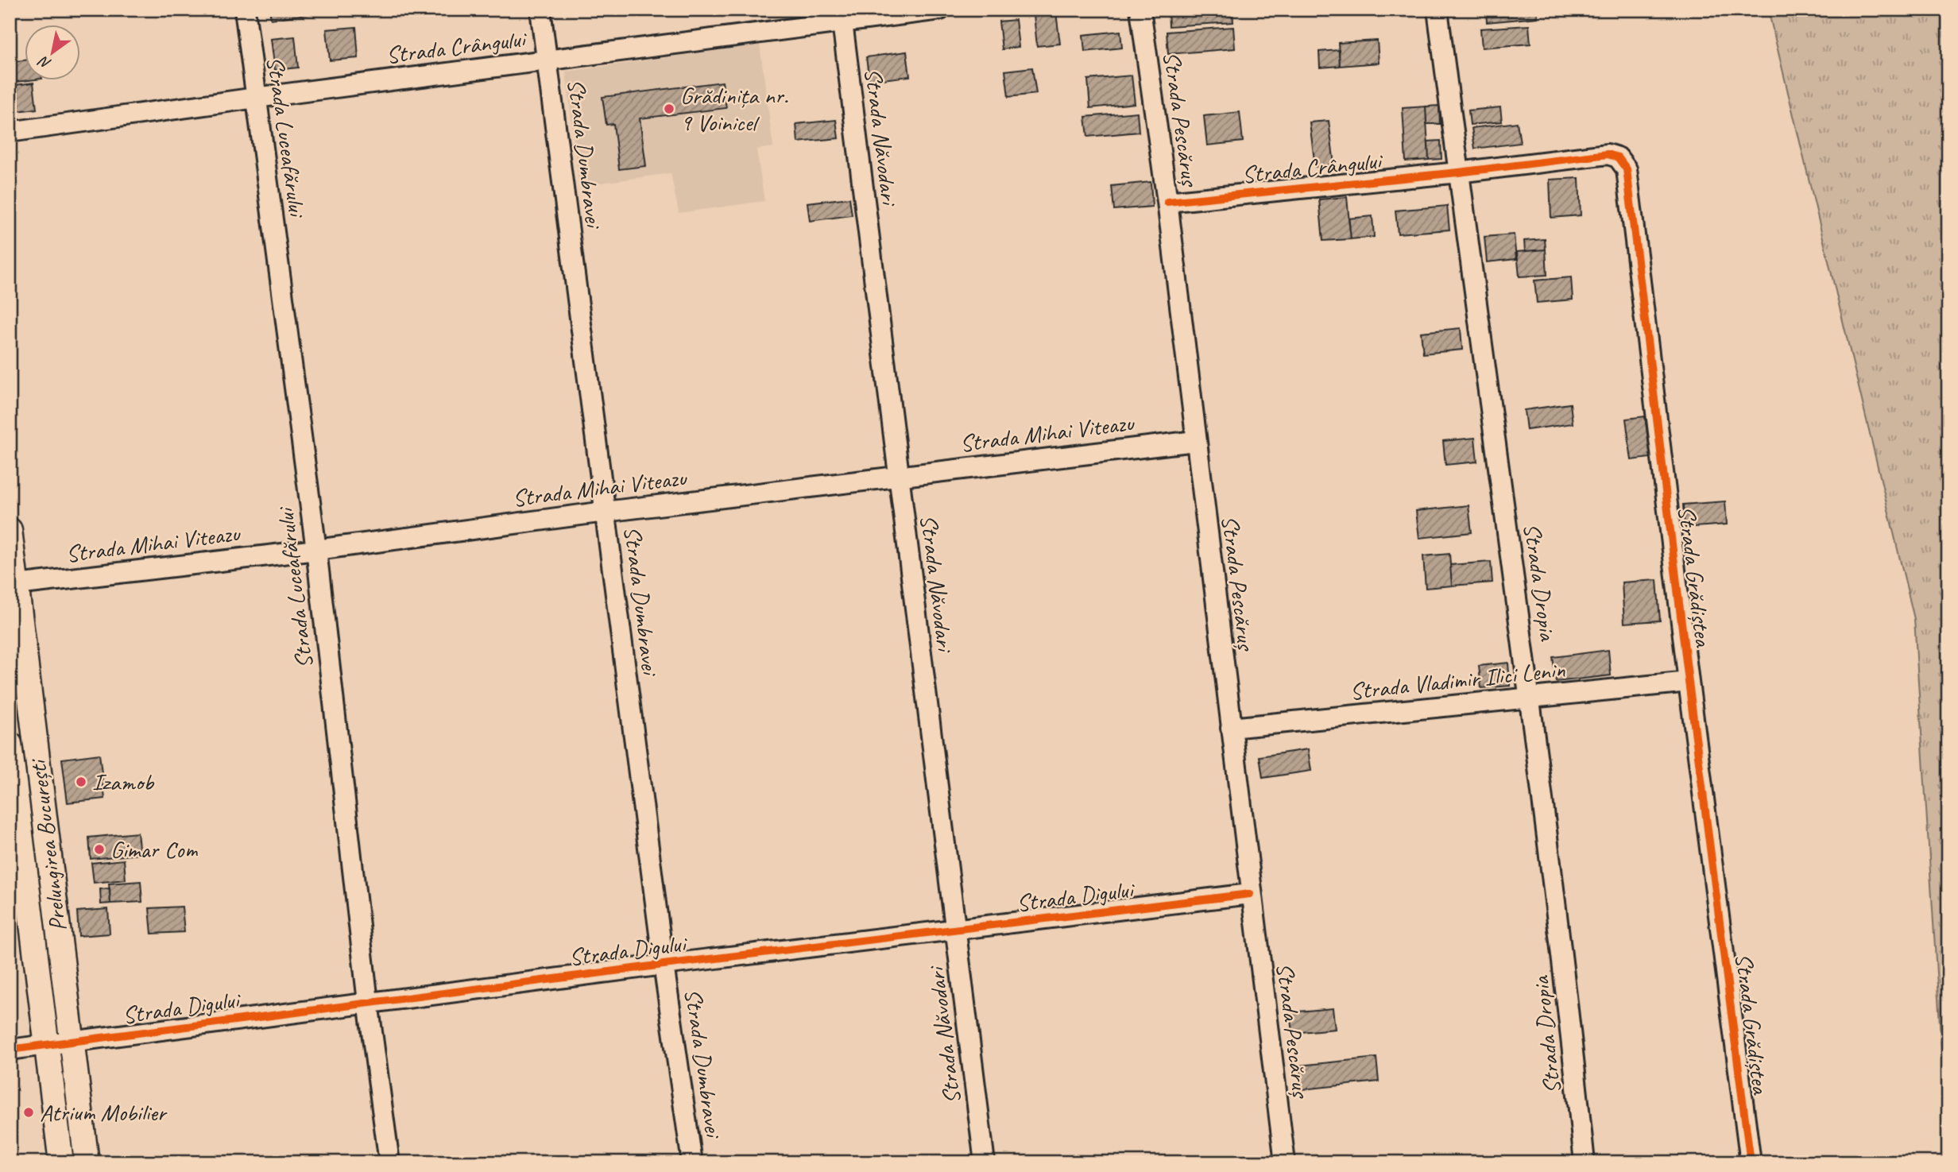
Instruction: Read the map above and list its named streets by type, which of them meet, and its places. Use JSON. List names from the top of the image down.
{
  "streets": {
    "main road": ["Prelungirea București"],
    "street": [
      "Strada Crângului",
      "Strada Pescăruș",
      "Strada Luceafărului",
      "Strada Năvodari",
      "Strada Dumbravei",
      "Strada Mihai Viteazu",
      "Strada Grădiștea",
      "Strada Dropia",
      "Strada Vladimir Ilici Lenin",
      "Strada Digului"
    ]
  },
  "crossings": [
    ["Strada Crângului", "Strada Pescăruș"],
    ["Strada Crângului", "Strada Luceafărului"],
    ["Strada Crângului", "Strada Năvodari"],
    ["Strada Crângului", "Strada Dumbravei"],
    ["Strada Crângului", "Strada Grădiștea"],
    ["Strada Crângului", "Strada Dropia"],
    ["Strada Pescăruș", "Strada Mihai Viteazu"],
    ["Strada Pescăruș", "Strada Vladimir Ilici Lenin"],
    ["Strada Pescăruș", "Strada Digului"],
    ["Strada Luceafărului", "Strada Mihai Viteazu"],
    ["Strada Luceafărului", "Strada Digului"],
    ["Strada Năvodari", "Strada Mihai Viteazu"],
    ["Strada Năvodari", "Strada Digului"],
    ["Strada Dumbravei", "Strada Mihai Viteazu"],
    ["Strada Dumbravei", "Strada Digului"],
    ["Strada Mihai Viteazu", "Prelungirea București"],
    ["Strada Grădiștea", "Strada Dropia"],
    ["Strada Grădiștea", "Strada Vladimir Ilici Lenin"],
    ["Strada Dropia", "Strada Vladimir Ilici Lenin"],
    ["Prelungirea București", "Strada Digului"]
  ],
  "places": [
    "Grădinița nr. 9 Voinicel",
    "Izamob",
    "Gimar Com",
    "Atrium Mobilier"
  ],
  "north": "bottom left"
}
